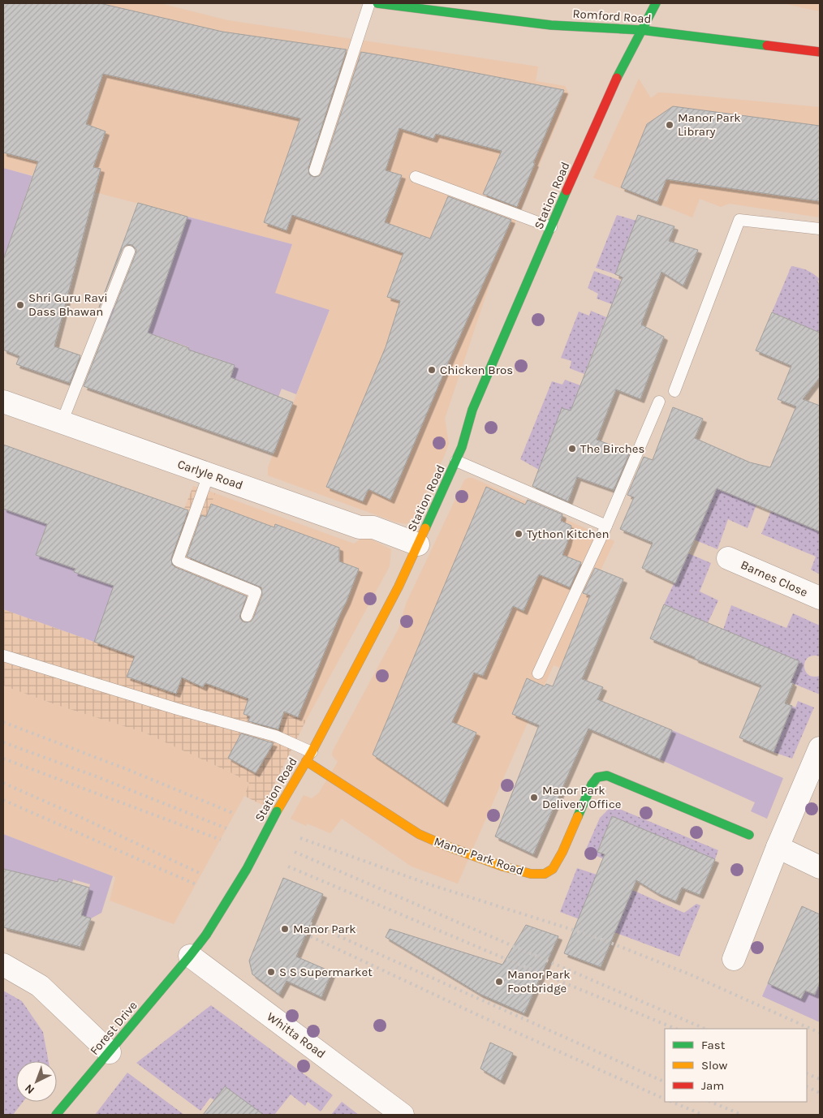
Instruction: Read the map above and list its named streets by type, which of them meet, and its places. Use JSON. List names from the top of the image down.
{
  "streets": {
    "main road": [
      "Romford Road",
      "Station Road",
      "Manor Park Road",
      "Forest Drive"
    ],
    "street": ["Carlyle Road", "Barnes Close", "Whitta Road"]
  },
  "crossings": [
    ["Romford Road", "Station Road"],
    ["Station Road", "Carlyle Road"],
    ["Station Road", "Manor Park Road"],
    ["Station Road", "Forest Drive"],
    ["Station Road", "Whitta Road"],
    ["Forest Drive", "Whitta Road"]
  ],
  "places": [
    "Manor Park Library",
    "Shri Guru Ravi Dass Bhawan",
    "Chicken Bros",
    "The Birches",
    "Tython Kitchen",
    "Manor Park Delivery Office",
    "Manor Park",
    "S S Supermarket",
    "Manor Park Footbridge"
  ],
  "legend": ["Fast", "Slow", "Jam"],
  "north": "bottom left"
}
